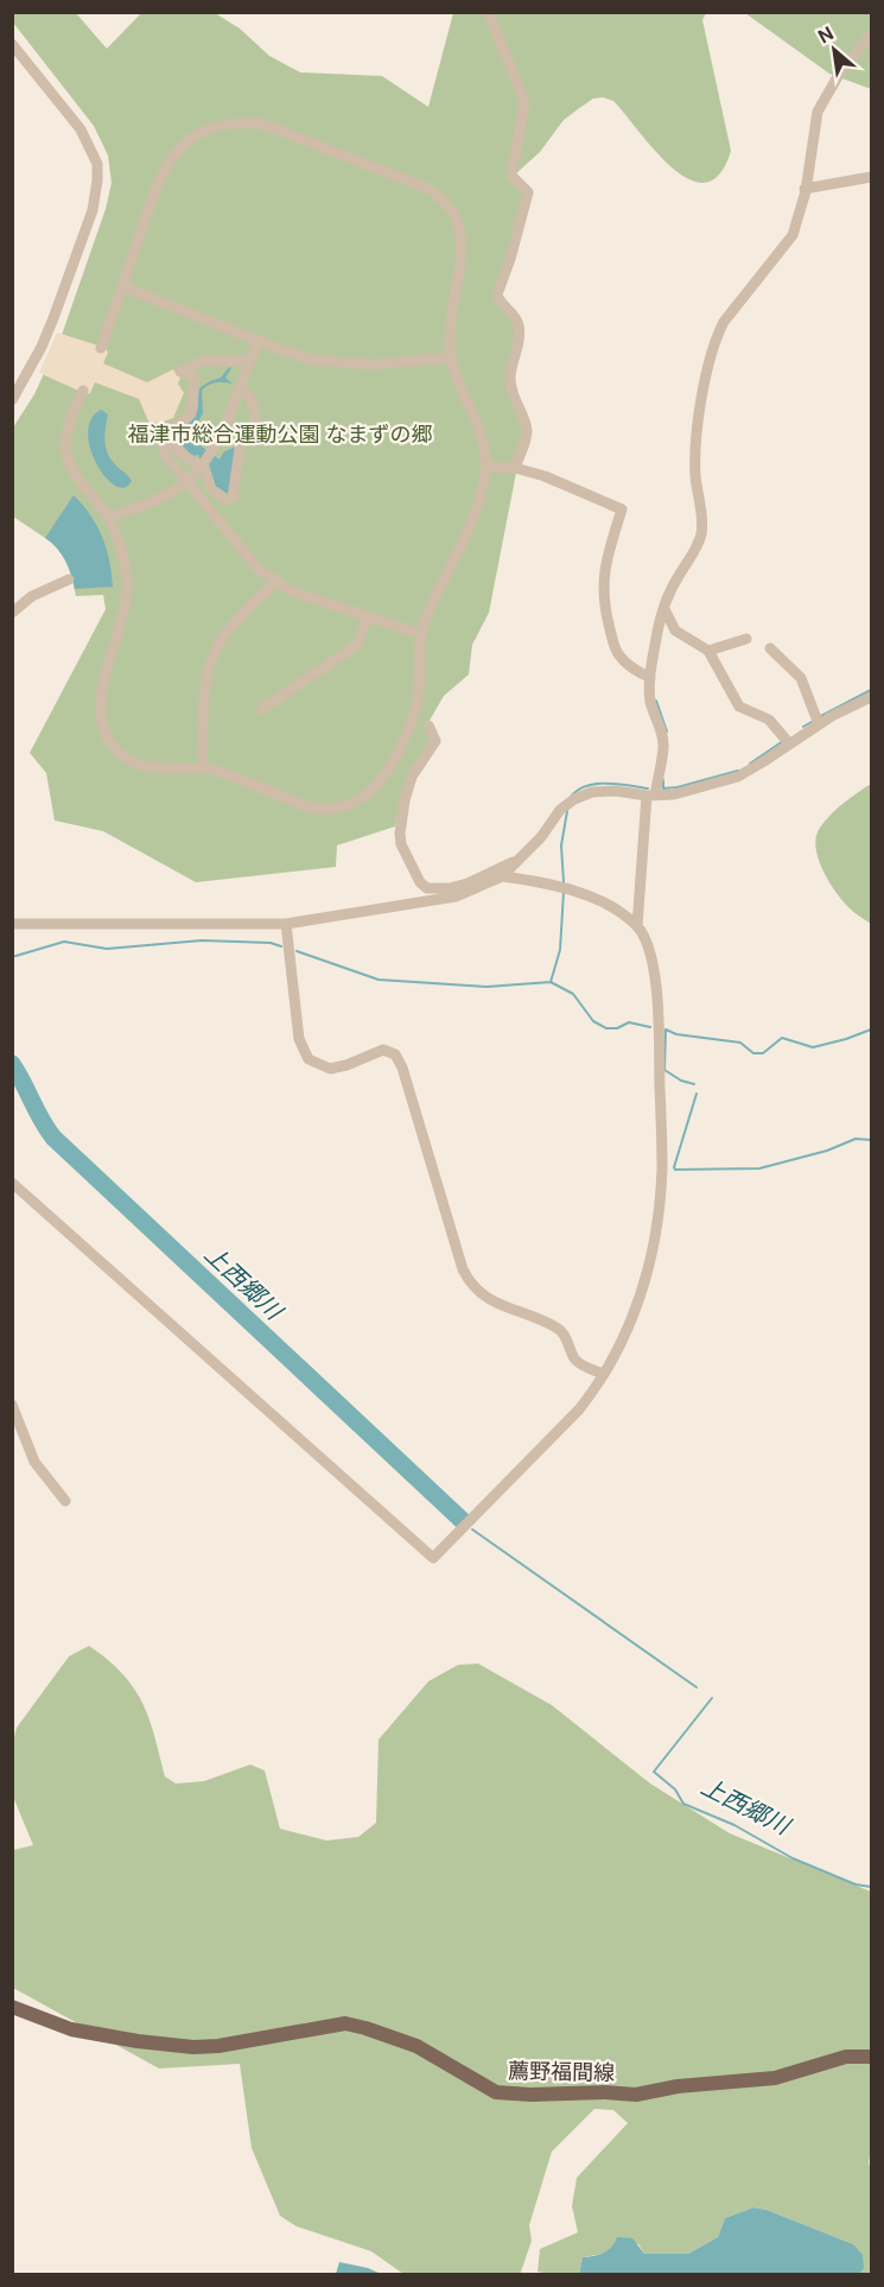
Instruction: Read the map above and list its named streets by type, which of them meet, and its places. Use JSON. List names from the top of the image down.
{
  "streets": {
    "main road": ["薦野福間線"]
  },
  "water": ["上西郷川"],
  "parks": ["福津市総合運動公園 なまずの郷"],
  "north": "top left"
}
